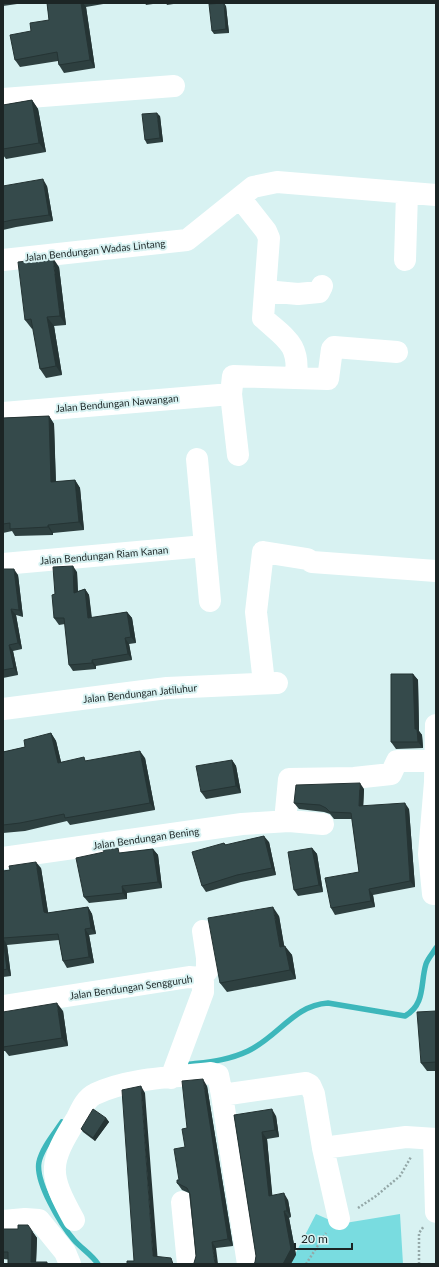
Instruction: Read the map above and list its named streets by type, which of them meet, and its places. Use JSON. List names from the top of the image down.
{
  "streets": {
    "street": [
      "Jalan Bendungan Wadas Lintang",
      "Jalan Bendungan Nawangan",
      "Jalan Bendungan Riam Kanan",
      "Jalan Bendungan Jatiluhur",
      "Jalan Bendungan Bening",
      "Jalan Bendungan Sengguruh"
    ]
  },
  "scale_bar": "20 m"
}
